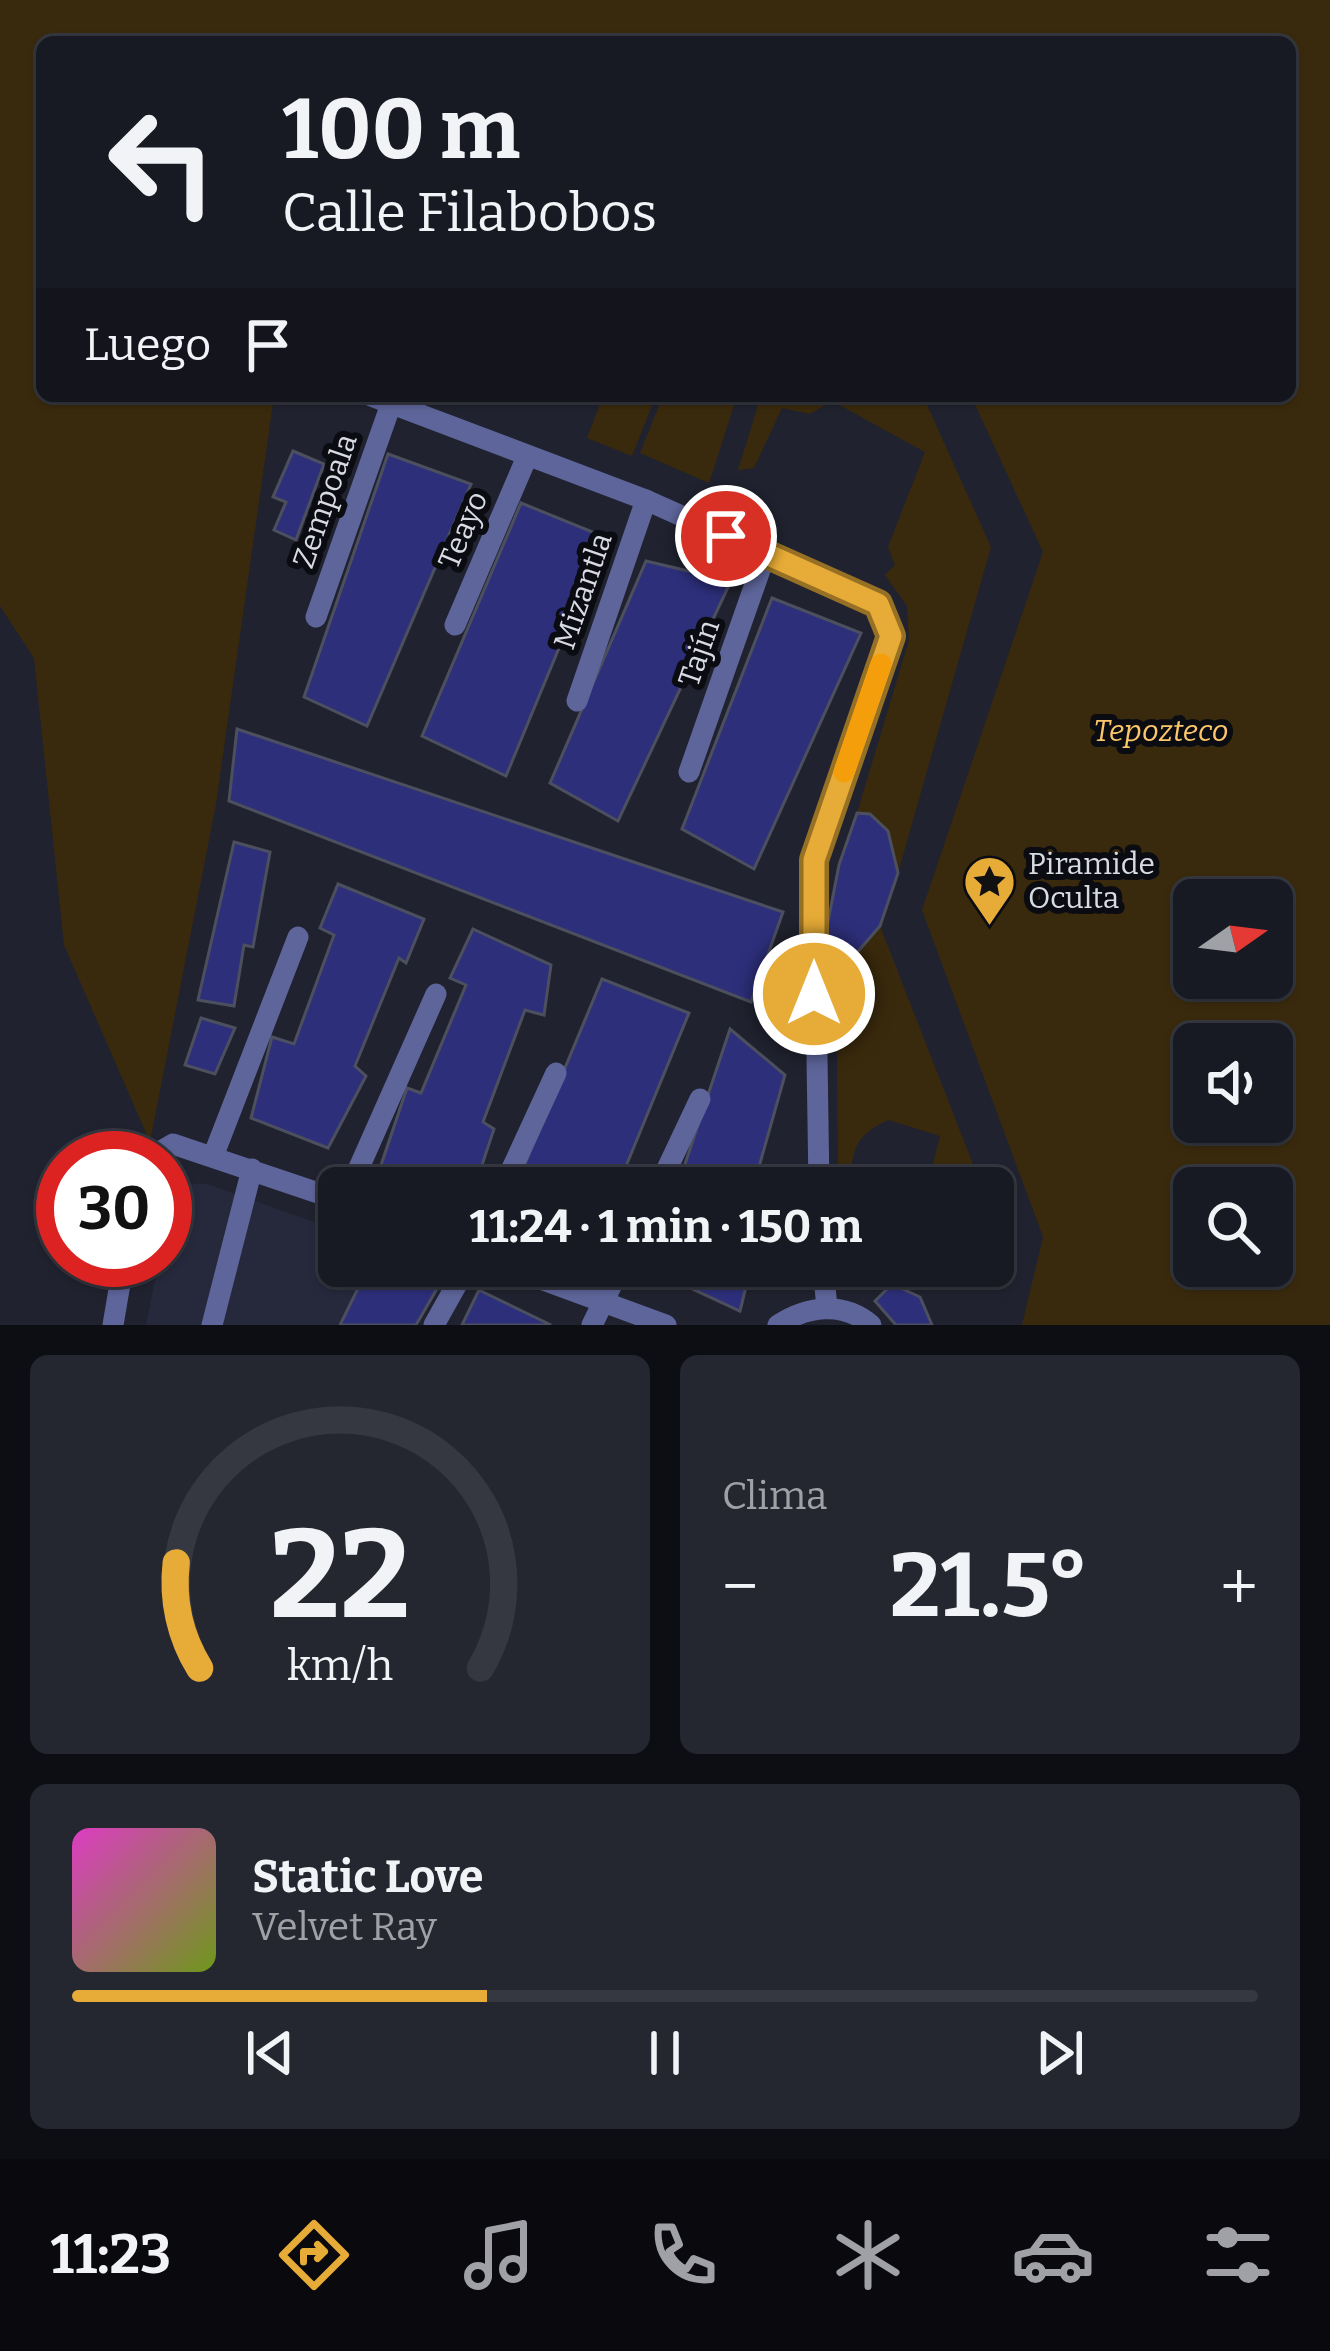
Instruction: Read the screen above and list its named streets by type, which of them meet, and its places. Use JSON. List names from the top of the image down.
{
  "streets": {
    "street": [
      "Zempoala",
      "Teayo",
      "Mizantla",
      "Tajín"
    ]
  },
  "parks": ["Tepozteco"],
  "places": {
    "place": ["Piramide Oculta"]
  },
  "north": "right",
  "page": {
    "turn": ["100 m", "Calle Filabobos"],
    "then": "Luego",
    "limit": "30",
    "trip": "11:24 · 1 min · 150 m",
    "tile": "Clima",
    "heat": ["−", "21.5°", "+"],
    "song": ["Static Love", "Velvet Ray"],
    "tabs": "11:23",
    "gauge": ["22", "km/h"]
  }
}
